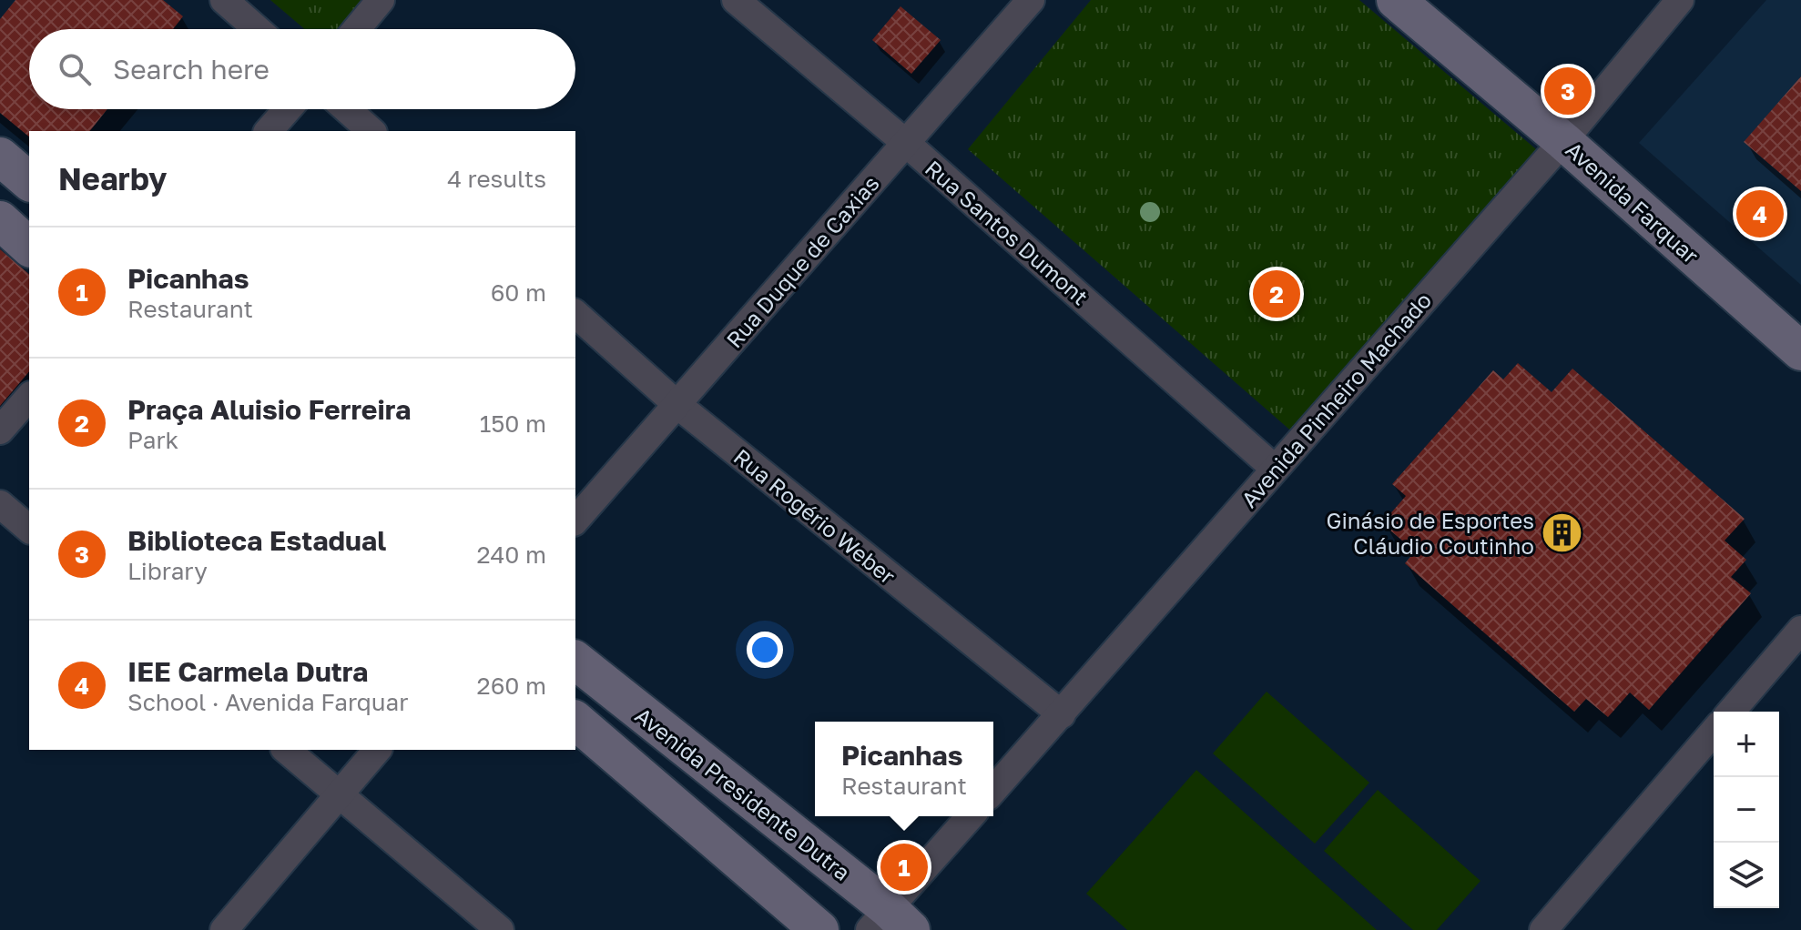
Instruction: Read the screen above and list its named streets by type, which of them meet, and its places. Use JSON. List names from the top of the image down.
{
  "streets": {
    "street": [
      "Avenida Farquar",
      "Rua Santos Dumont",
      "Rua Duque de Caxias",
      "Avenida Pinheiro Machado",
      "Rua Rogério Weber",
      "Avenida Presidente Dutra"
    ]
  },
  "crossings": [
    ["Avenida Farquar", "Avenida Pinheiro Machado"],
    ["Rua Santos Dumont", "Rua Duque de Caxias"],
    ["Rua Santos Dumont", "Avenida Pinheiro Machado"],
    ["Rua Duque de Caxias", "Rua Rogério Weber"],
    ["Avenida Pinheiro Machado", "Rua Rogério Weber"]
  ],
  "places": {
    "building": ["Ginásio de Esportes Cláudio Coutinho"]
  },
  "page": {
    "search": "Search here",
    "pins": [
      "3",
      "4",
      "2",
      "1"
    ],
    "heading": ["Nearby", "4 results"],
    "list": [
      {
        "mark": "1",
        "name": "Picanhas",
        "note": "Restaurant",
        "value": "60 m"
      },
      {
        "mark": "2",
        "name": "Praça Aluisio Ferreira",
        "note": "Park",
        "value": "150 m"
      },
      {
        "mark": "3",
        "name": "Biblioteca Estadual",
        "note": "Library",
        "value": "240 m"
      },
      {
        "mark": "4",
        "name": "IEE Carmela Dutra",
        "note": "School · Avenida Farquar",
        "value": "260 m"
      }
    ],
    "map_buttons": ["+", "−"],
    "popup": ["Picanhas", "Restaurant"]
  }
}
